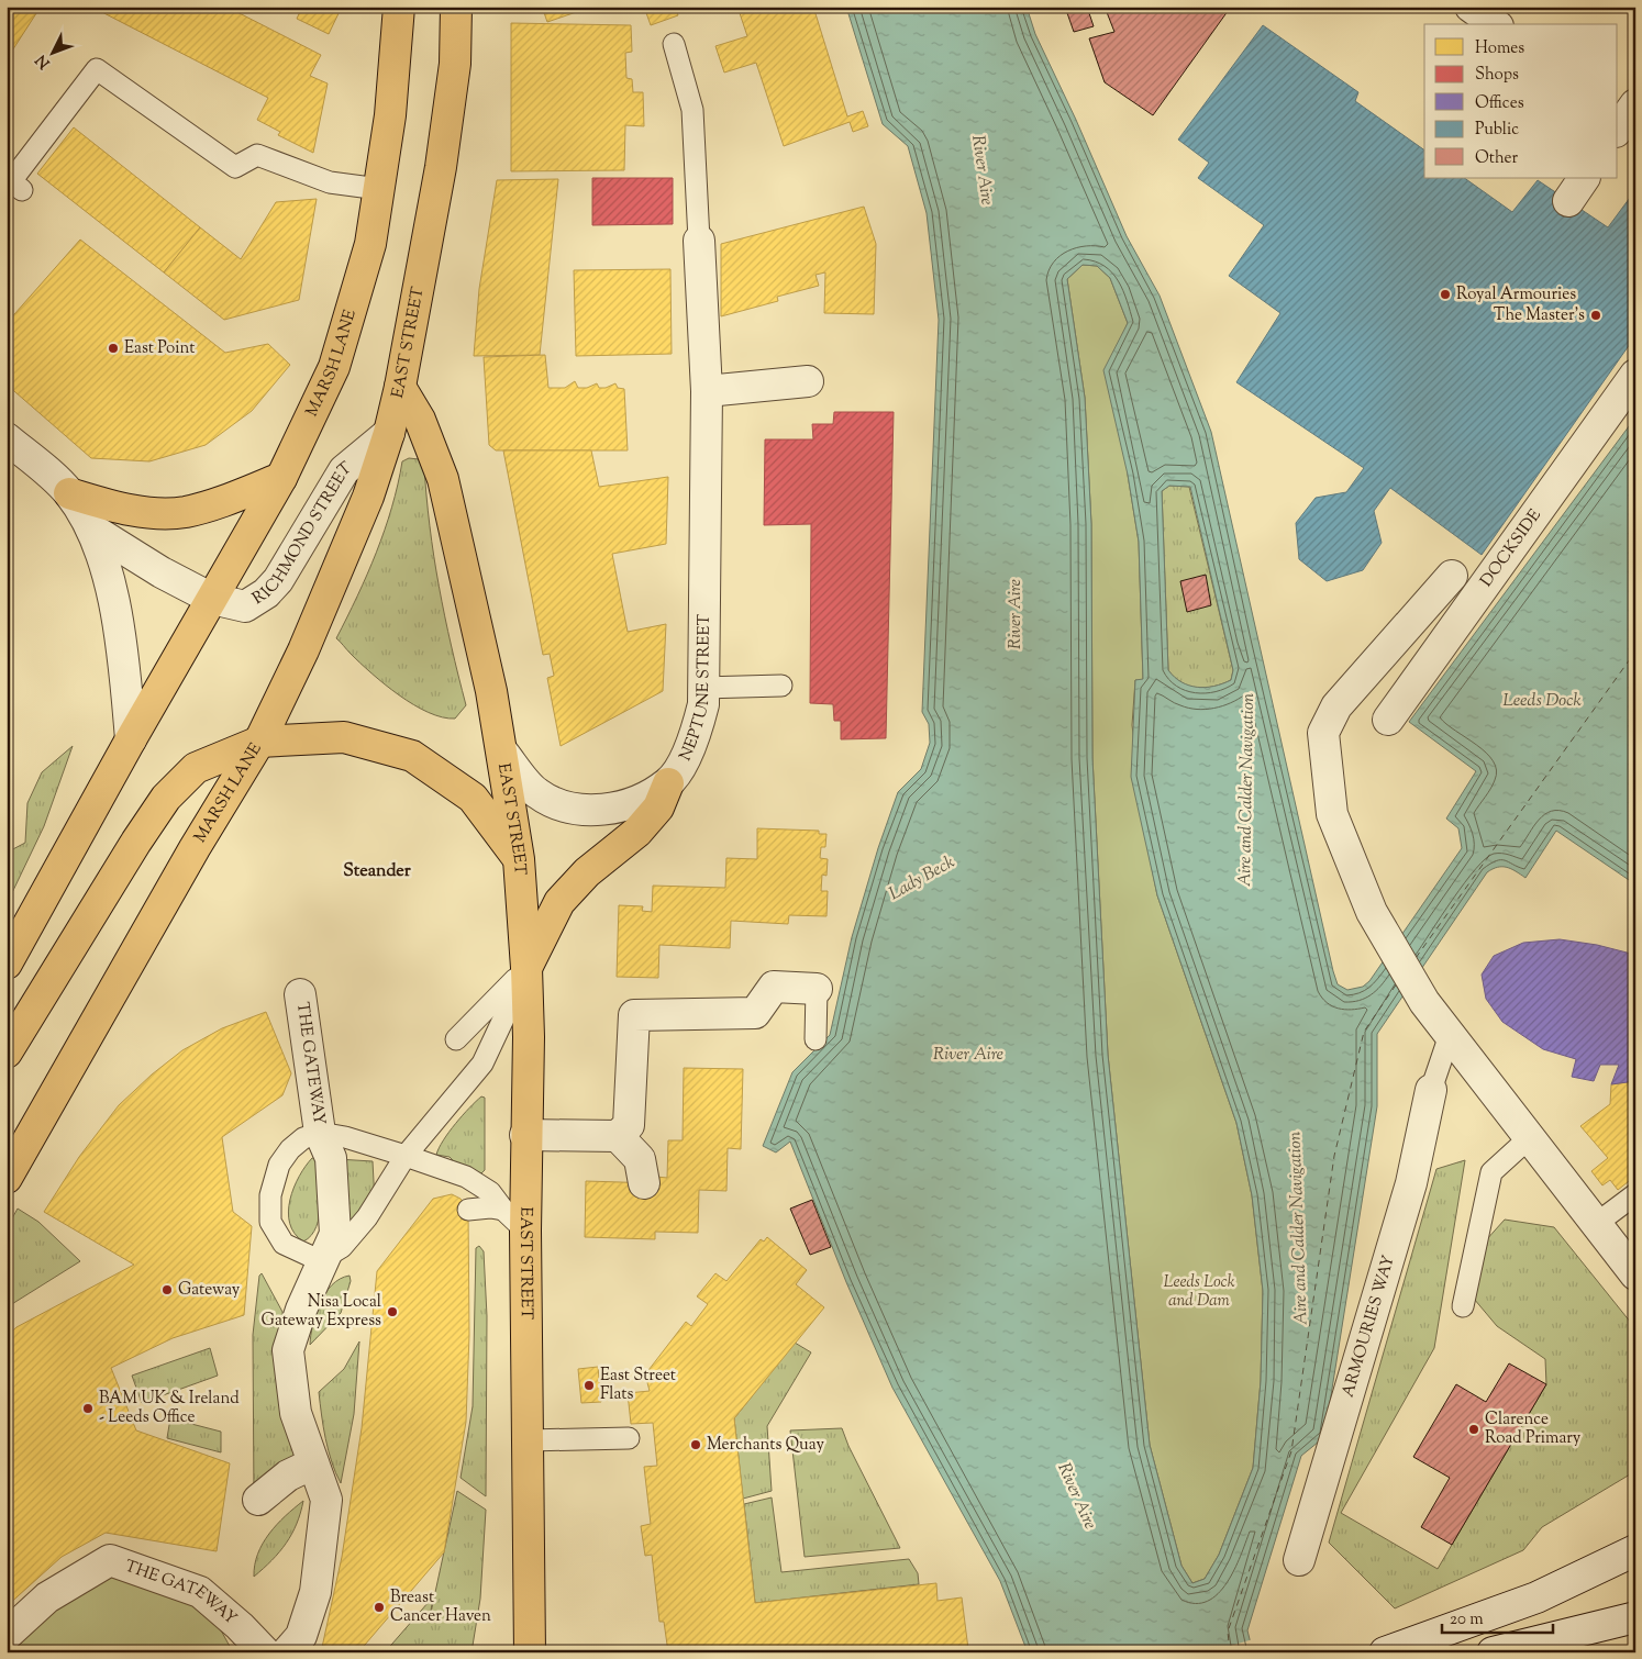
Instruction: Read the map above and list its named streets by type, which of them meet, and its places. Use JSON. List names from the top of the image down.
{
  "streets": {
    "highway": ["EAST STREET", "MARSH LANE"],
    "street": [
      "RICHMOND STREET",
      "DOCKSIDE",
      "NEPTUNE STREET",
      "THE GATEWAY",
      "ARMOURIES WAY"
    ]
  },
  "crossings": [
    ["EAST STREET", "MARSH LANE"],
    ["EAST STREET", "NEPTUNE STREET"],
    ["EAST STREET", "THE GATEWAY"],
    ["MARSH LANE", "RICHMOND STREET"]
  ],
  "districts": ["Steander"],
  "water": [
    "River Aire",
    "Leeds Dock",
    "Aire and Calder Navigation",
    "Lady Beck"
  ],
  "parks": ["Leeds Lock and Dam"],
  "places": [
    "Royal Armouries",
    "The Master's",
    "East Point",
    "Gateway",
    "Nisa Local Gateway Express",
    "East Street Flats",
    "BAM UK & Ireland - Leeds Office",
    "Clarence Road Primary",
    "Merchants Quay",
    "Breast Cancer Haven"
  ],
  "legend": [
    "Homes",
    "Shops",
    "Offices",
    "Public",
    "Other"
  ],
  "scale_bar": "20 m",
  "north": "bottom left"
}
